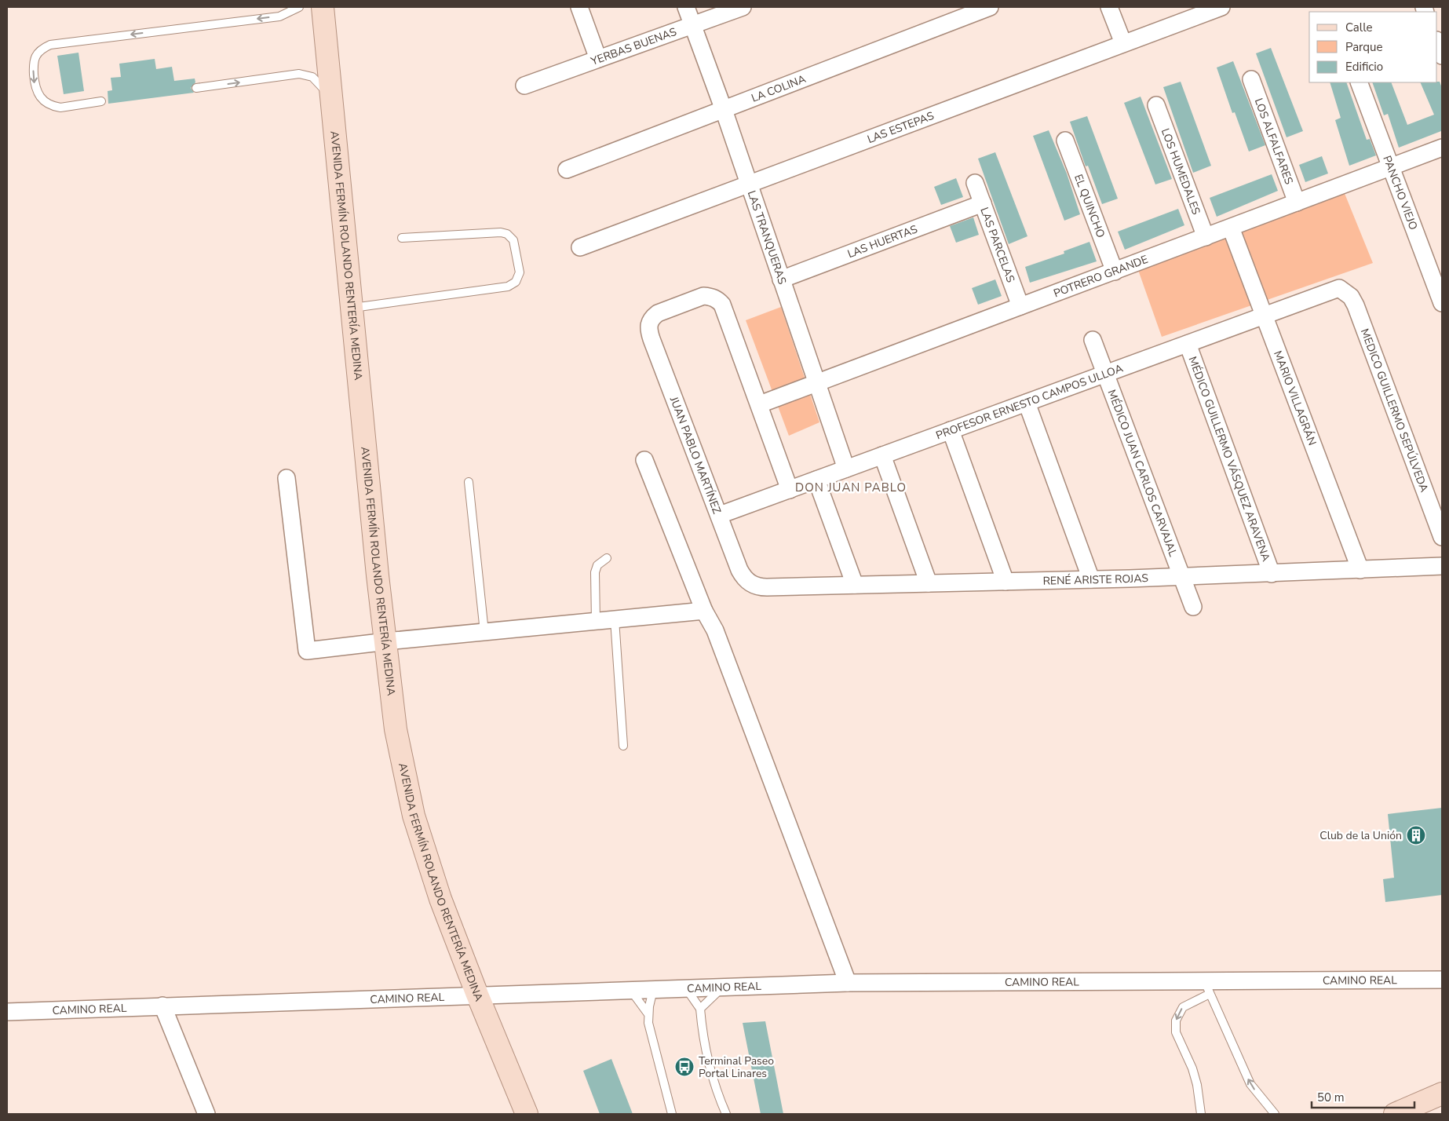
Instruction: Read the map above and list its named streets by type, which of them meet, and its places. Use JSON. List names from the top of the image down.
{
  "streets": {
    "main road": ["AVENIDA FERMÍN ROLANDO RENTERÍA MEDINA"],
    "street": [
      "YERBAS BUENAS",
      "LA COLINA",
      "LAS ESTEPAS",
      "LOS ALFALFARES",
      "LOS HUMEDALES",
      "PANCHO VIEJO",
      "EL QUINCHO",
      "LAS TRANQUERAS",
      "LAS HUERTAS",
      "LAS PARCELAS",
      "POTRERO GRANDE",
      "MARIO VILLAGRÁN",
      "PROFESOR ERNESTO CAMPOS ULLOA",
      "MEDICO GUILLERMO SEPÚLVEDA",
      "JUAN PABLO MARTÍNEZ",
      "MÉDICO GUILLERMO VÁSQUEZ ARAVENA",
      "MÉDICO JUAN CARLOS CARVAJAL",
      "RENÉ ARISTE ROJAS",
      "CAMINO REAL"
    ]
  },
  "crossings": [
    ["YERBAS BUENAS", "LAS TRANQUERAS"],
    ["LA COLINA", "LAS TRANQUERAS"],
    ["LAS ESTEPAS", "LAS TRANQUERAS"],
    ["LOS ALFALFARES", "POTRERO GRANDE"],
    ["LOS HUMEDALES", "POTRERO GRANDE"],
    ["PANCHO VIEJO", "POTRERO GRANDE"],
    ["EL QUINCHO", "POTRERO GRANDE"],
    ["LAS TRANQUERAS", "LAS HUERTAS"],
    ["LAS TRANQUERAS", "POTRERO GRANDE"],
    ["LAS TRANQUERAS", "PROFESOR ERNESTO CAMPOS ULLOA"],
    ["LAS HUERTAS", "LAS PARCELAS"],
    ["LAS PARCELAS", "POTRERO GRANDE"],
    ["AVENIDA FERMÍN ROLANDO RENTERÍA MEDINA", "CAMINO REAL"],
    ["POTRERO GRANDE", "MARIO VILLAGRÁN"],
    ["POTRERO GRANDE", "JUAN PABLO MARTÍNEZ"],
    ["MARIO VILLAGRÁN", "PROFESOR ERNESTO CAMPOS ULLOA"],
    ["MARIO VILLAGRÁN", "RENÉ ARISTE ROJAS"],
    ["PROFESOR ERNESTO CAMPOS ULLOA", "MEDICO GUILLERMO SEPÚLVEDA"],
    ["PROFESOR ERNESTO CAMPOS ULLOA", "JUAN PABLO MARTÍNEZ"],
    ["PROFESOR ERNESTO CAMPOS ULLOA", "MÉDICO GUILLERMO VÁSQUEZ ARAVENA"],
    ["PROFESOR ERNESTO CAMPOS ULLOA", "MÉDICO JUAN CARLOS CARVAJAL"],
    ["JUAN PABLO MARTÍNEZ", "RENÉ ARISTE ROJAS"],
    ["MÉDICO GUILLERMO VÁSQUEZ ARAVENA", "RENÉ ARISTE ROJAS"],
    ["MÉDICO JUAN CARLOS CARVAJAL", "RENÉ ARISTE ROJAS"]
  ],
  "districts": ["DON JUAN PABLO"],
  "places": {
    "building": ["Club de la Unión"],
    "bus stop": ["Terminal Paseo Portal Linares"]
  },
  "legend": ["Calle", "Parque", "Edificio"],
  "scale_bar": "50 m"
}
